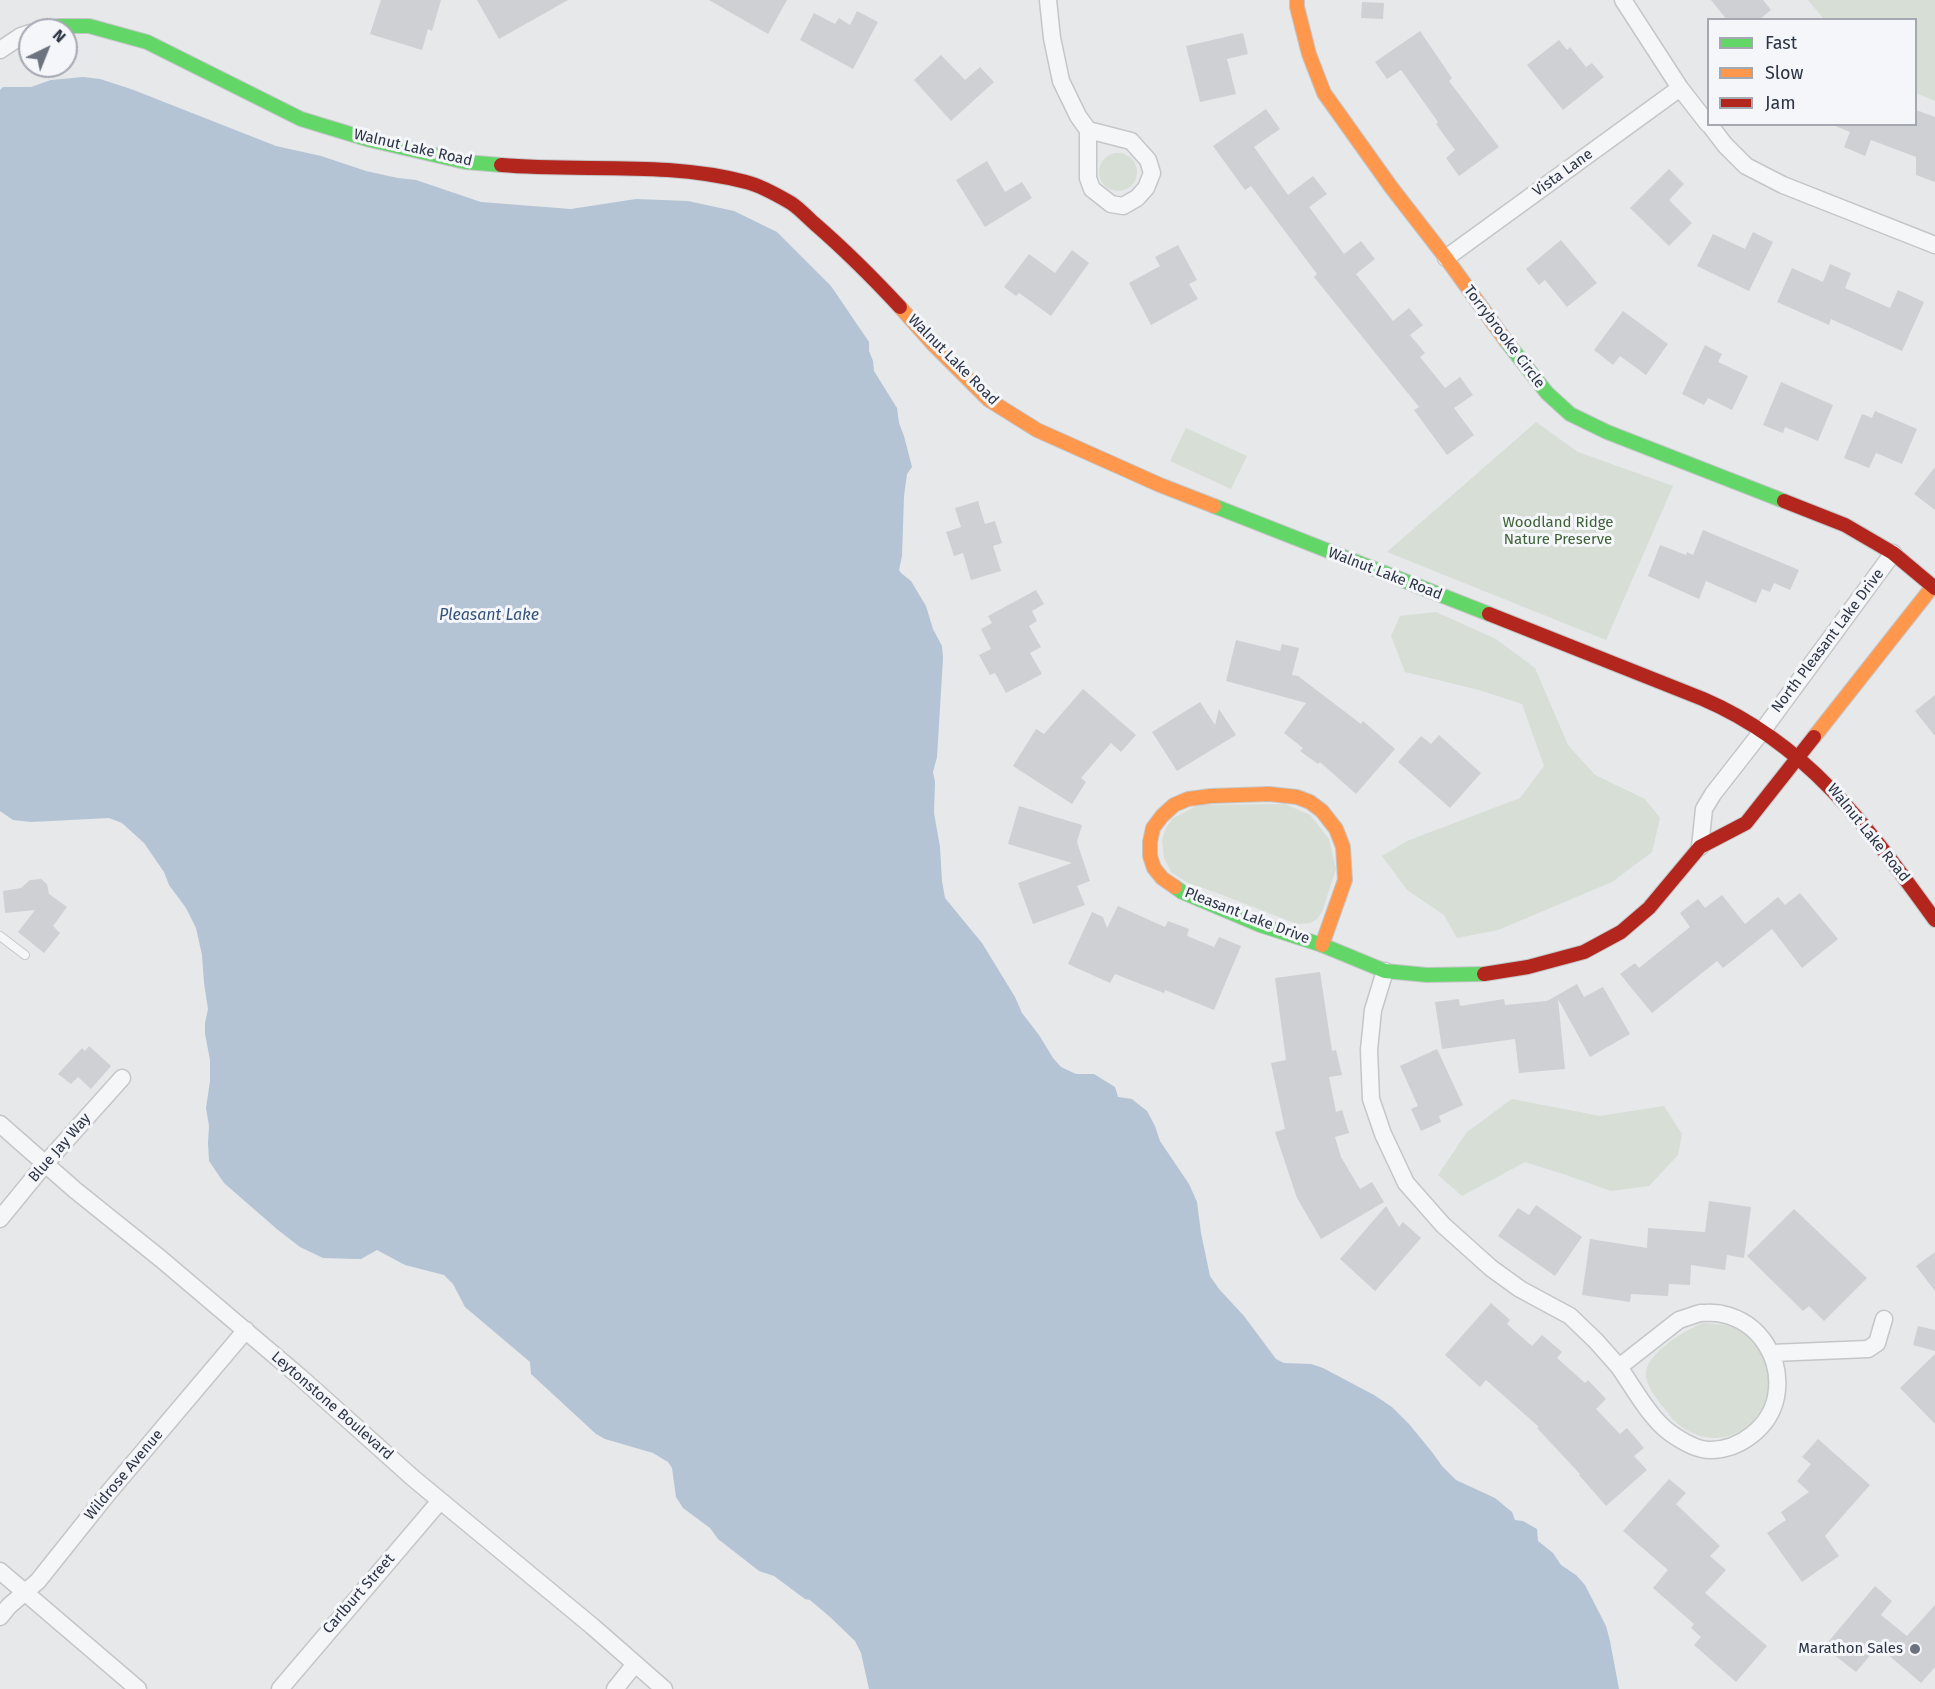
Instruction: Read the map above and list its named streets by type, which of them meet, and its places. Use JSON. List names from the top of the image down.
{
  "streets": {
    "street": [
      "Walnut Lake Road",
      "Vista Lane",
      "Torrybrooke Circle",
      "North Pleasant Lake Drive",
      "Pleasant Lake Drive",
      "Blue Jay Way",
      "Leytonstone Boulevard",
      "Wildrose Avenue",
      "Carlburt Street"
    ]
  },
  "crossings": [
    ["Walnut Lake Road", "North Pleasant Lake Drive"],
    ["Walnut Lake Road", "Pleasant Lake Drive"],
    ["Vista Lane", "Torrybrooke Circle"],
    ["Torrybrooke Circle", "North Pleasant Lake Drive"],
    ["Blue Jay Way", "Leytonstone Boulevard"],
    ["Leytonstone Boulevard", "Wildrose Avenue"],
    ["Leytonstone Boulevard", "Carlburt Street"]
  ],
  "water": ["Pleasant Lake"],
  "parks": ["Woodland Ridge Nature Preserve"],
  "places": ["Marathon Sales"],
  "legend": ["Fast", "Slow", "Jam"],
  "north": "top right"
}
